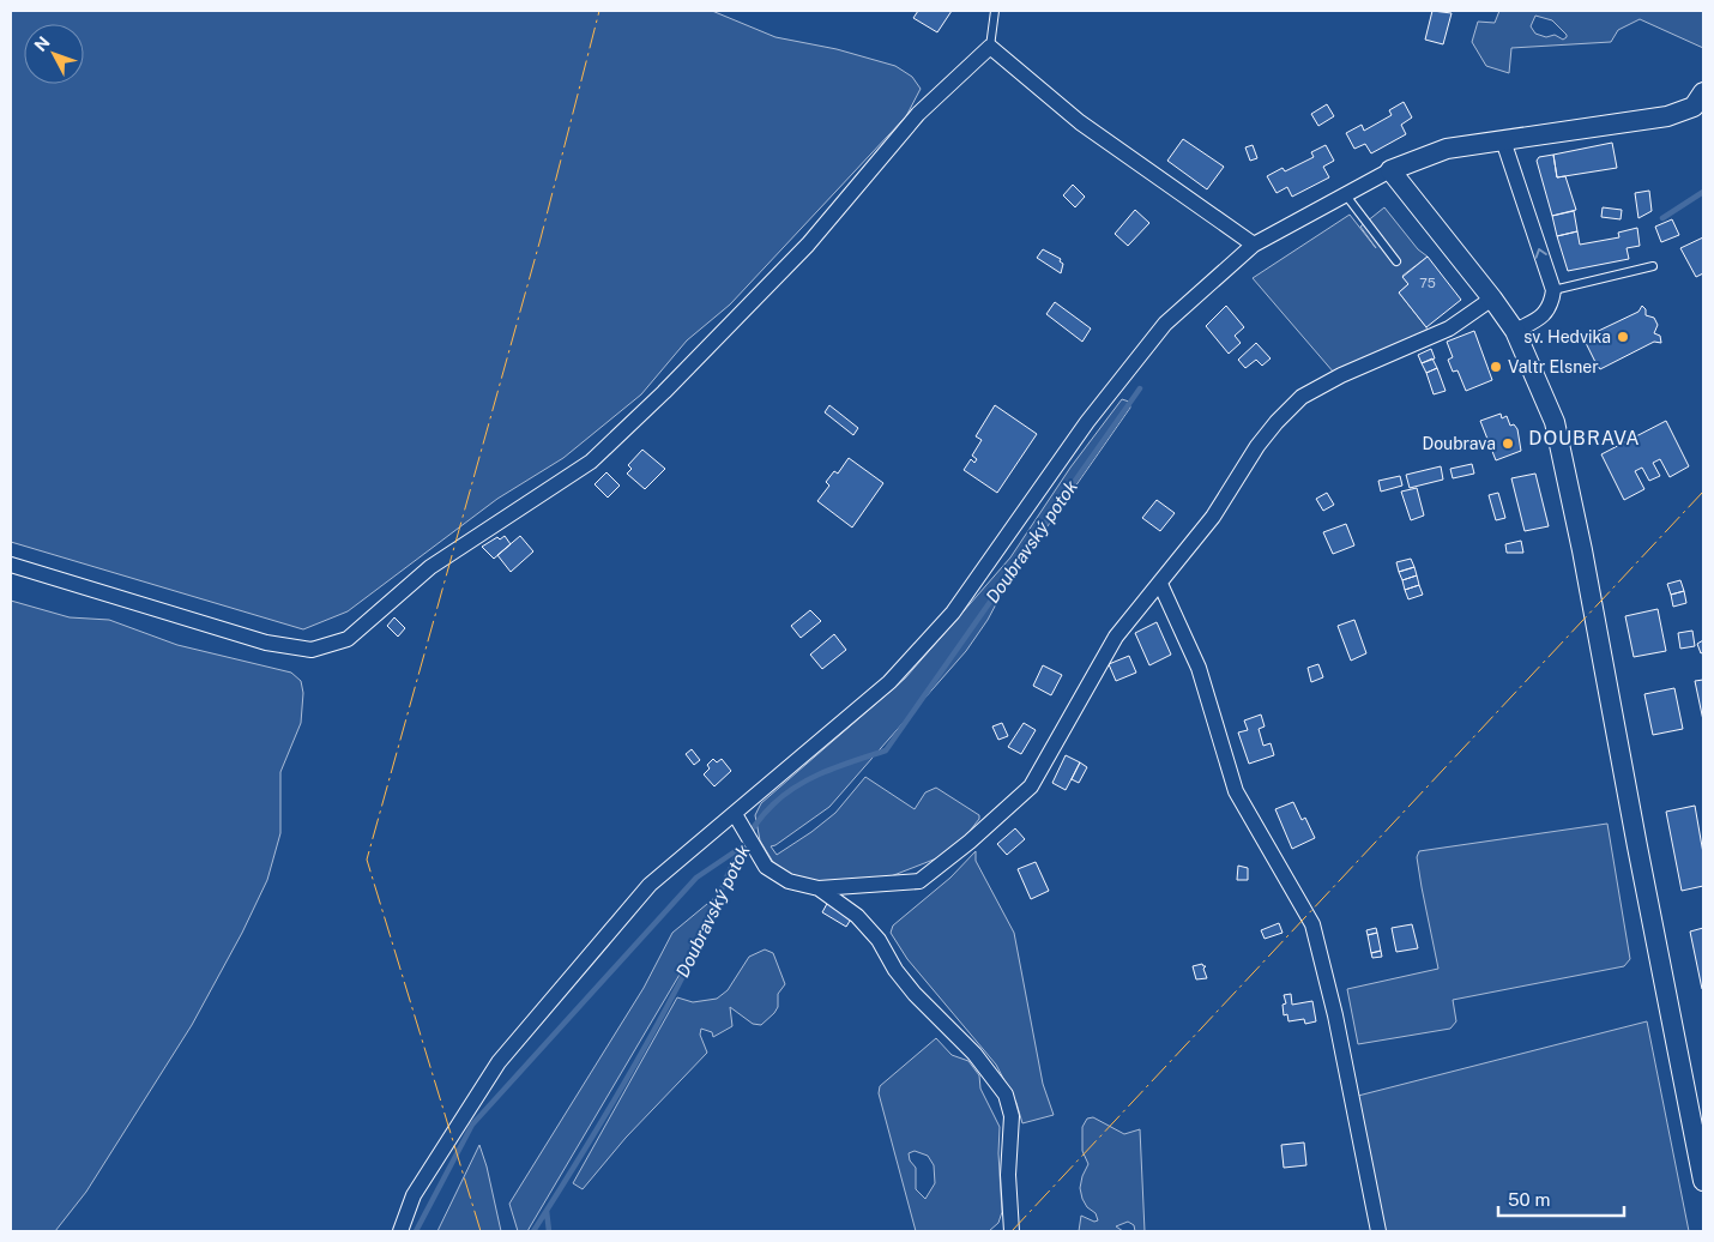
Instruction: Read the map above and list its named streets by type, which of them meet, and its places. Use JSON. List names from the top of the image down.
{
  "districts": ["DOUBRAVA"],
  "water": ["Doubravský potok"],
  "places": ["sv. Hedvika", "Valtr Elsner", "Doubrava"],
  "house_numbers": ["75"],
  "scale_bar": "50 m",
  "north": "top left"
}
